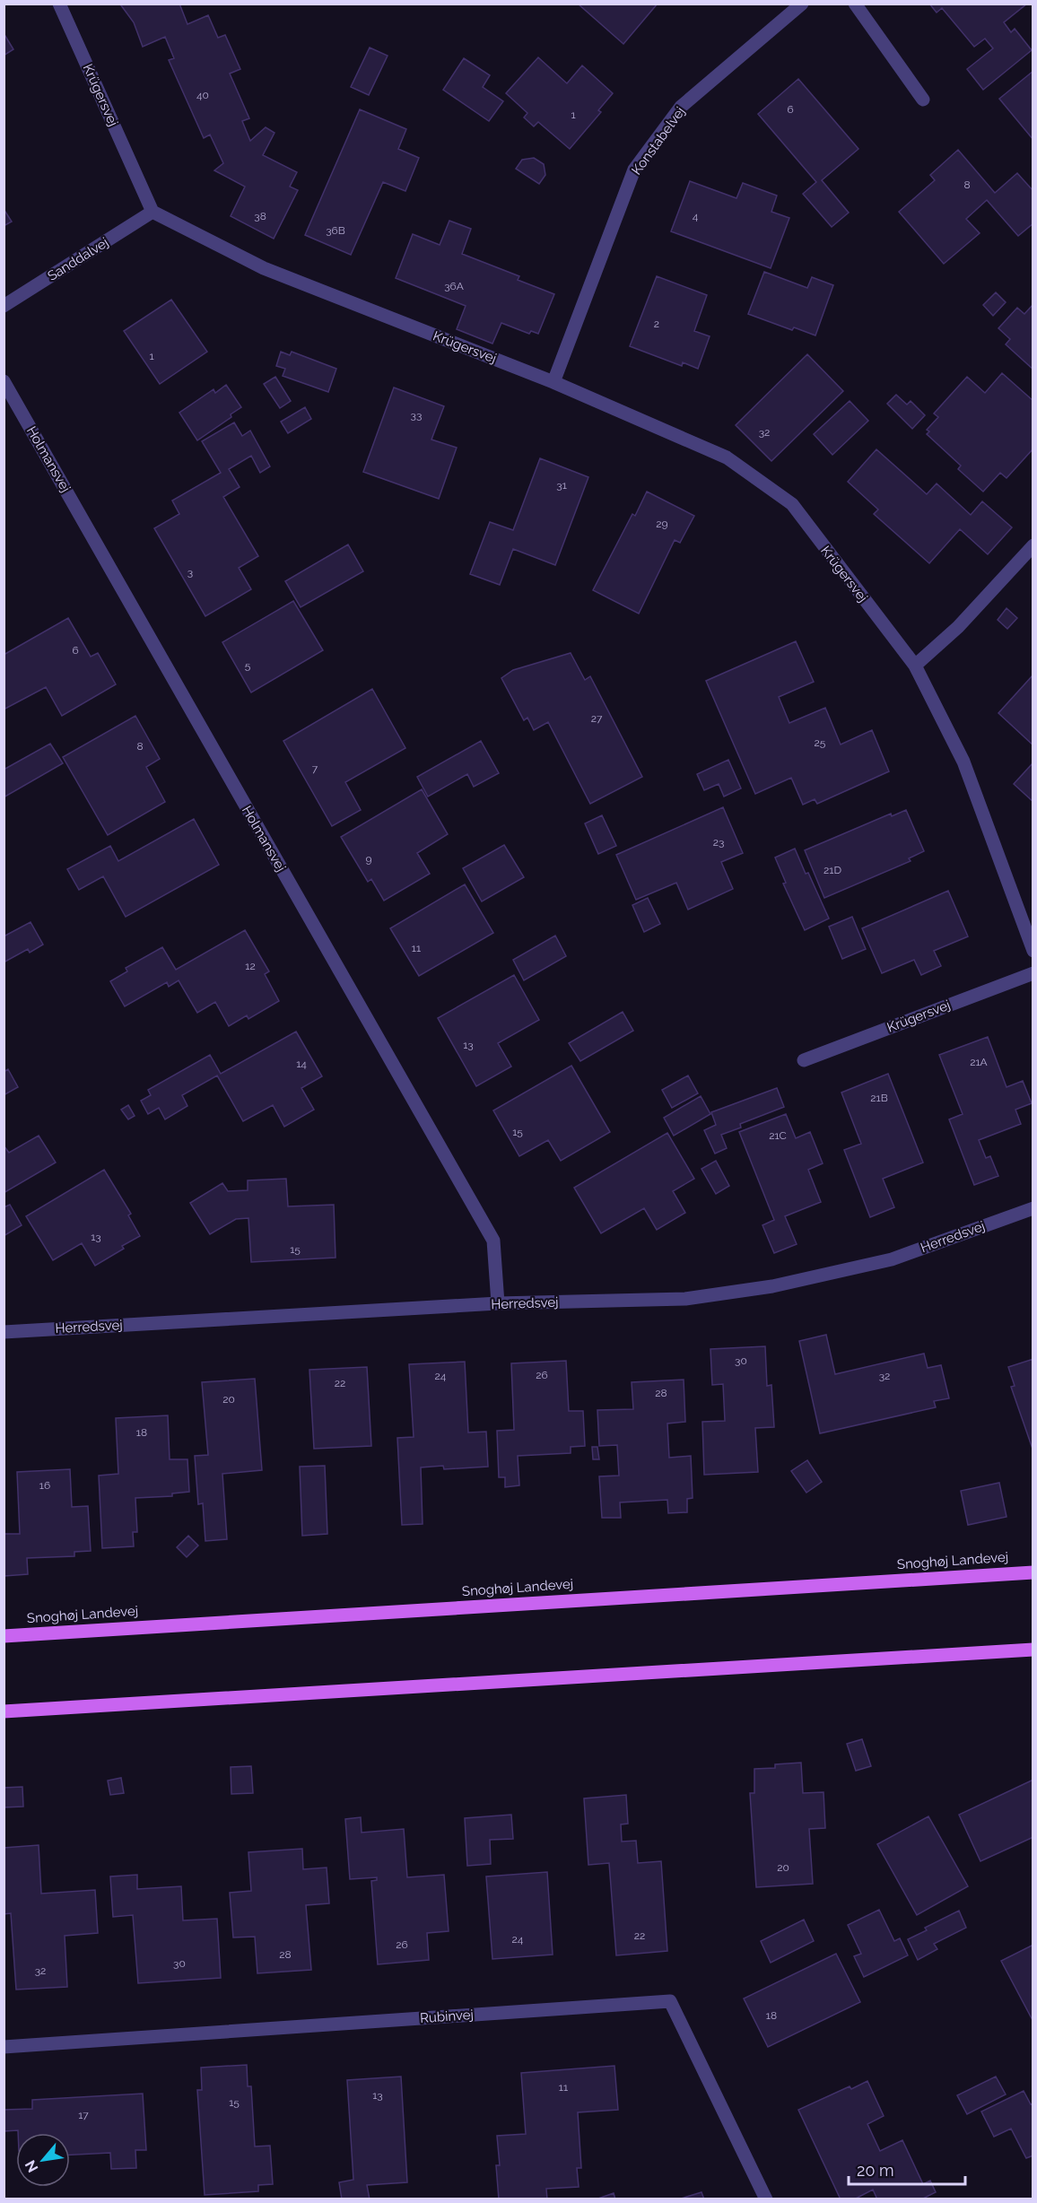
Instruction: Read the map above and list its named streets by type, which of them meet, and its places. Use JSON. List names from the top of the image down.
{
  "streets": {
    "main road": ["Snoghøj Landevej"],
    "street": [
      "Krügersvej",
      "Konstabelvej",
      "Sanddalvej",
      "Holmansvej",
      "Herredsvej",
      "Rubinvej"
    ]
  },
  "crossings": [
    ["Krügersvej", "Konstabelvej"],
    ["Krügersvej", "Sanddalvej"],
    ["Holmansvej", "Herredsvej"]
  ],
  "house_numbers": [
    "40",
    "6",
    "1",
    "8",
    "38",
    "4",
    "36B",
    "36A",
    "2",
    "1",
    "33",
    "32",
    "31",
    "29",
    "3",
    "6",
    "5",
    "27",
    "25",
    "8",
    "7",
    "23",
    "9",
    "21D",
    "11",
    "12",
    "13",
    "21A",
    "14",
    "21B",
    "15",
    "21C",
    "13",
    "15",
    "30",
    "26",
    "24",
    "32",
    "22",
    "28",
    "20",
    "18",
    "16",
    "20",
    "22",
    "24",
    "26",
    "28",
    "30",
    "32",
    "18",
    "11",
    "13",
    "15",
    "17"
  ],
  "scale_bar": "20 m",
  "north": "bottom left"
}
